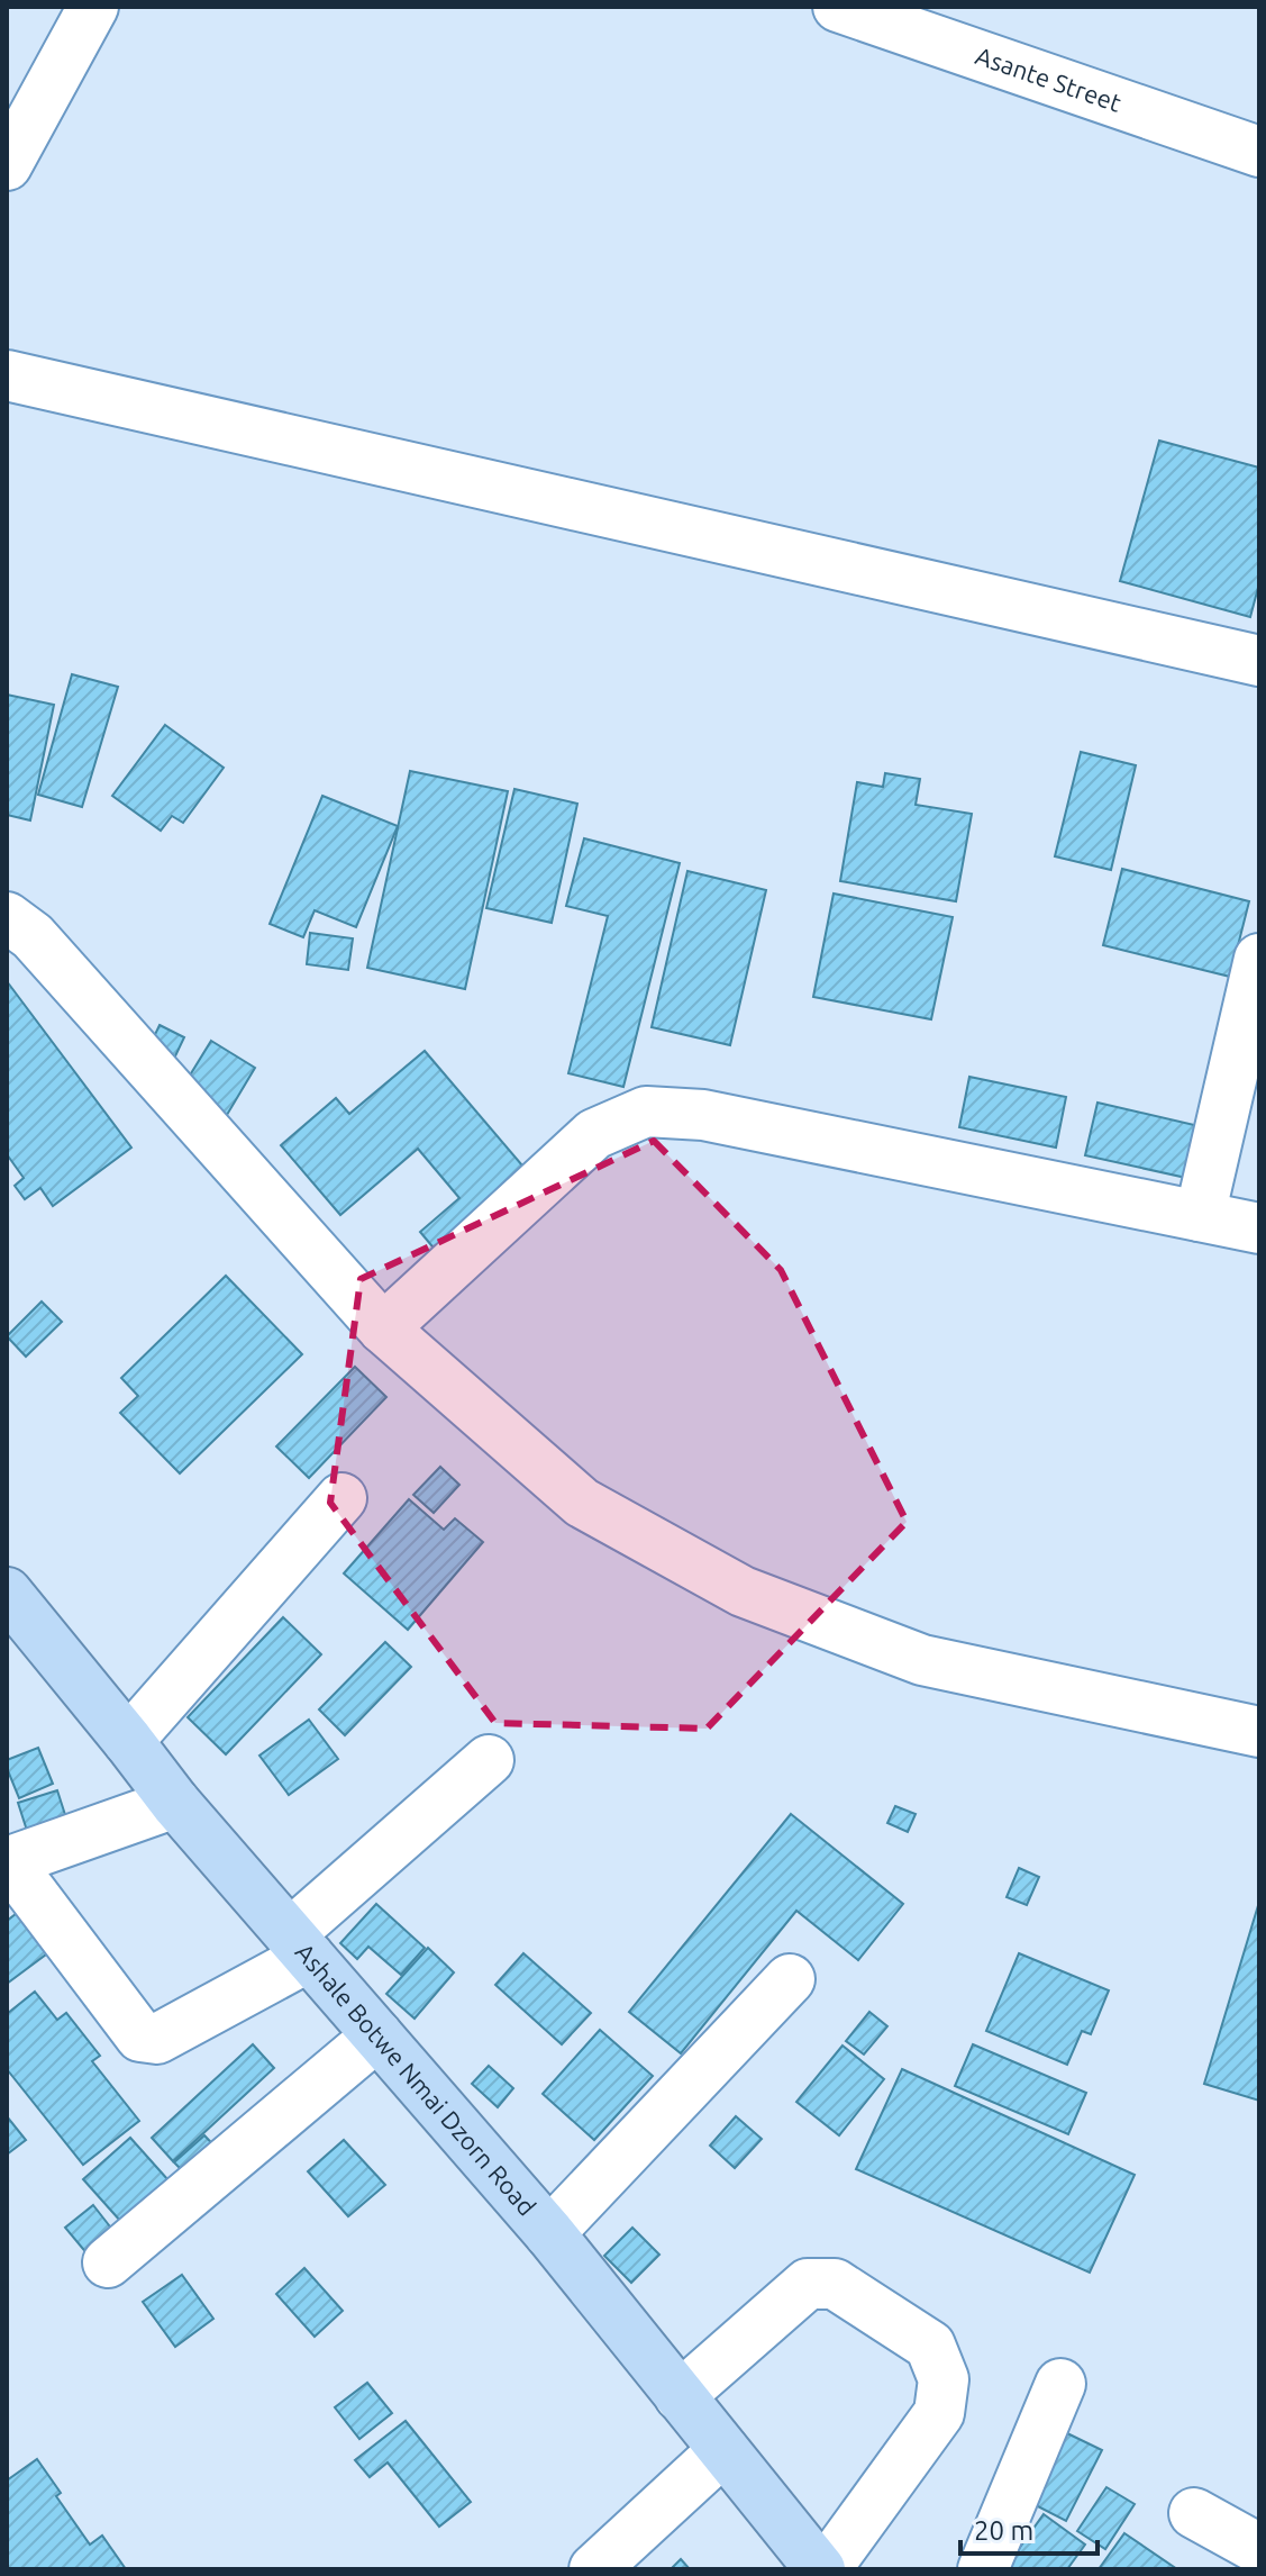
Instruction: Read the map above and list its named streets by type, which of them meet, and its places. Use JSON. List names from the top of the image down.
{
  "streets": {
    "main road": ["Ashale Botwe Nmai Dzorn Road"],
    "street": ["Asante Street"]
  },
  "scale_bar": "20 m"
}
